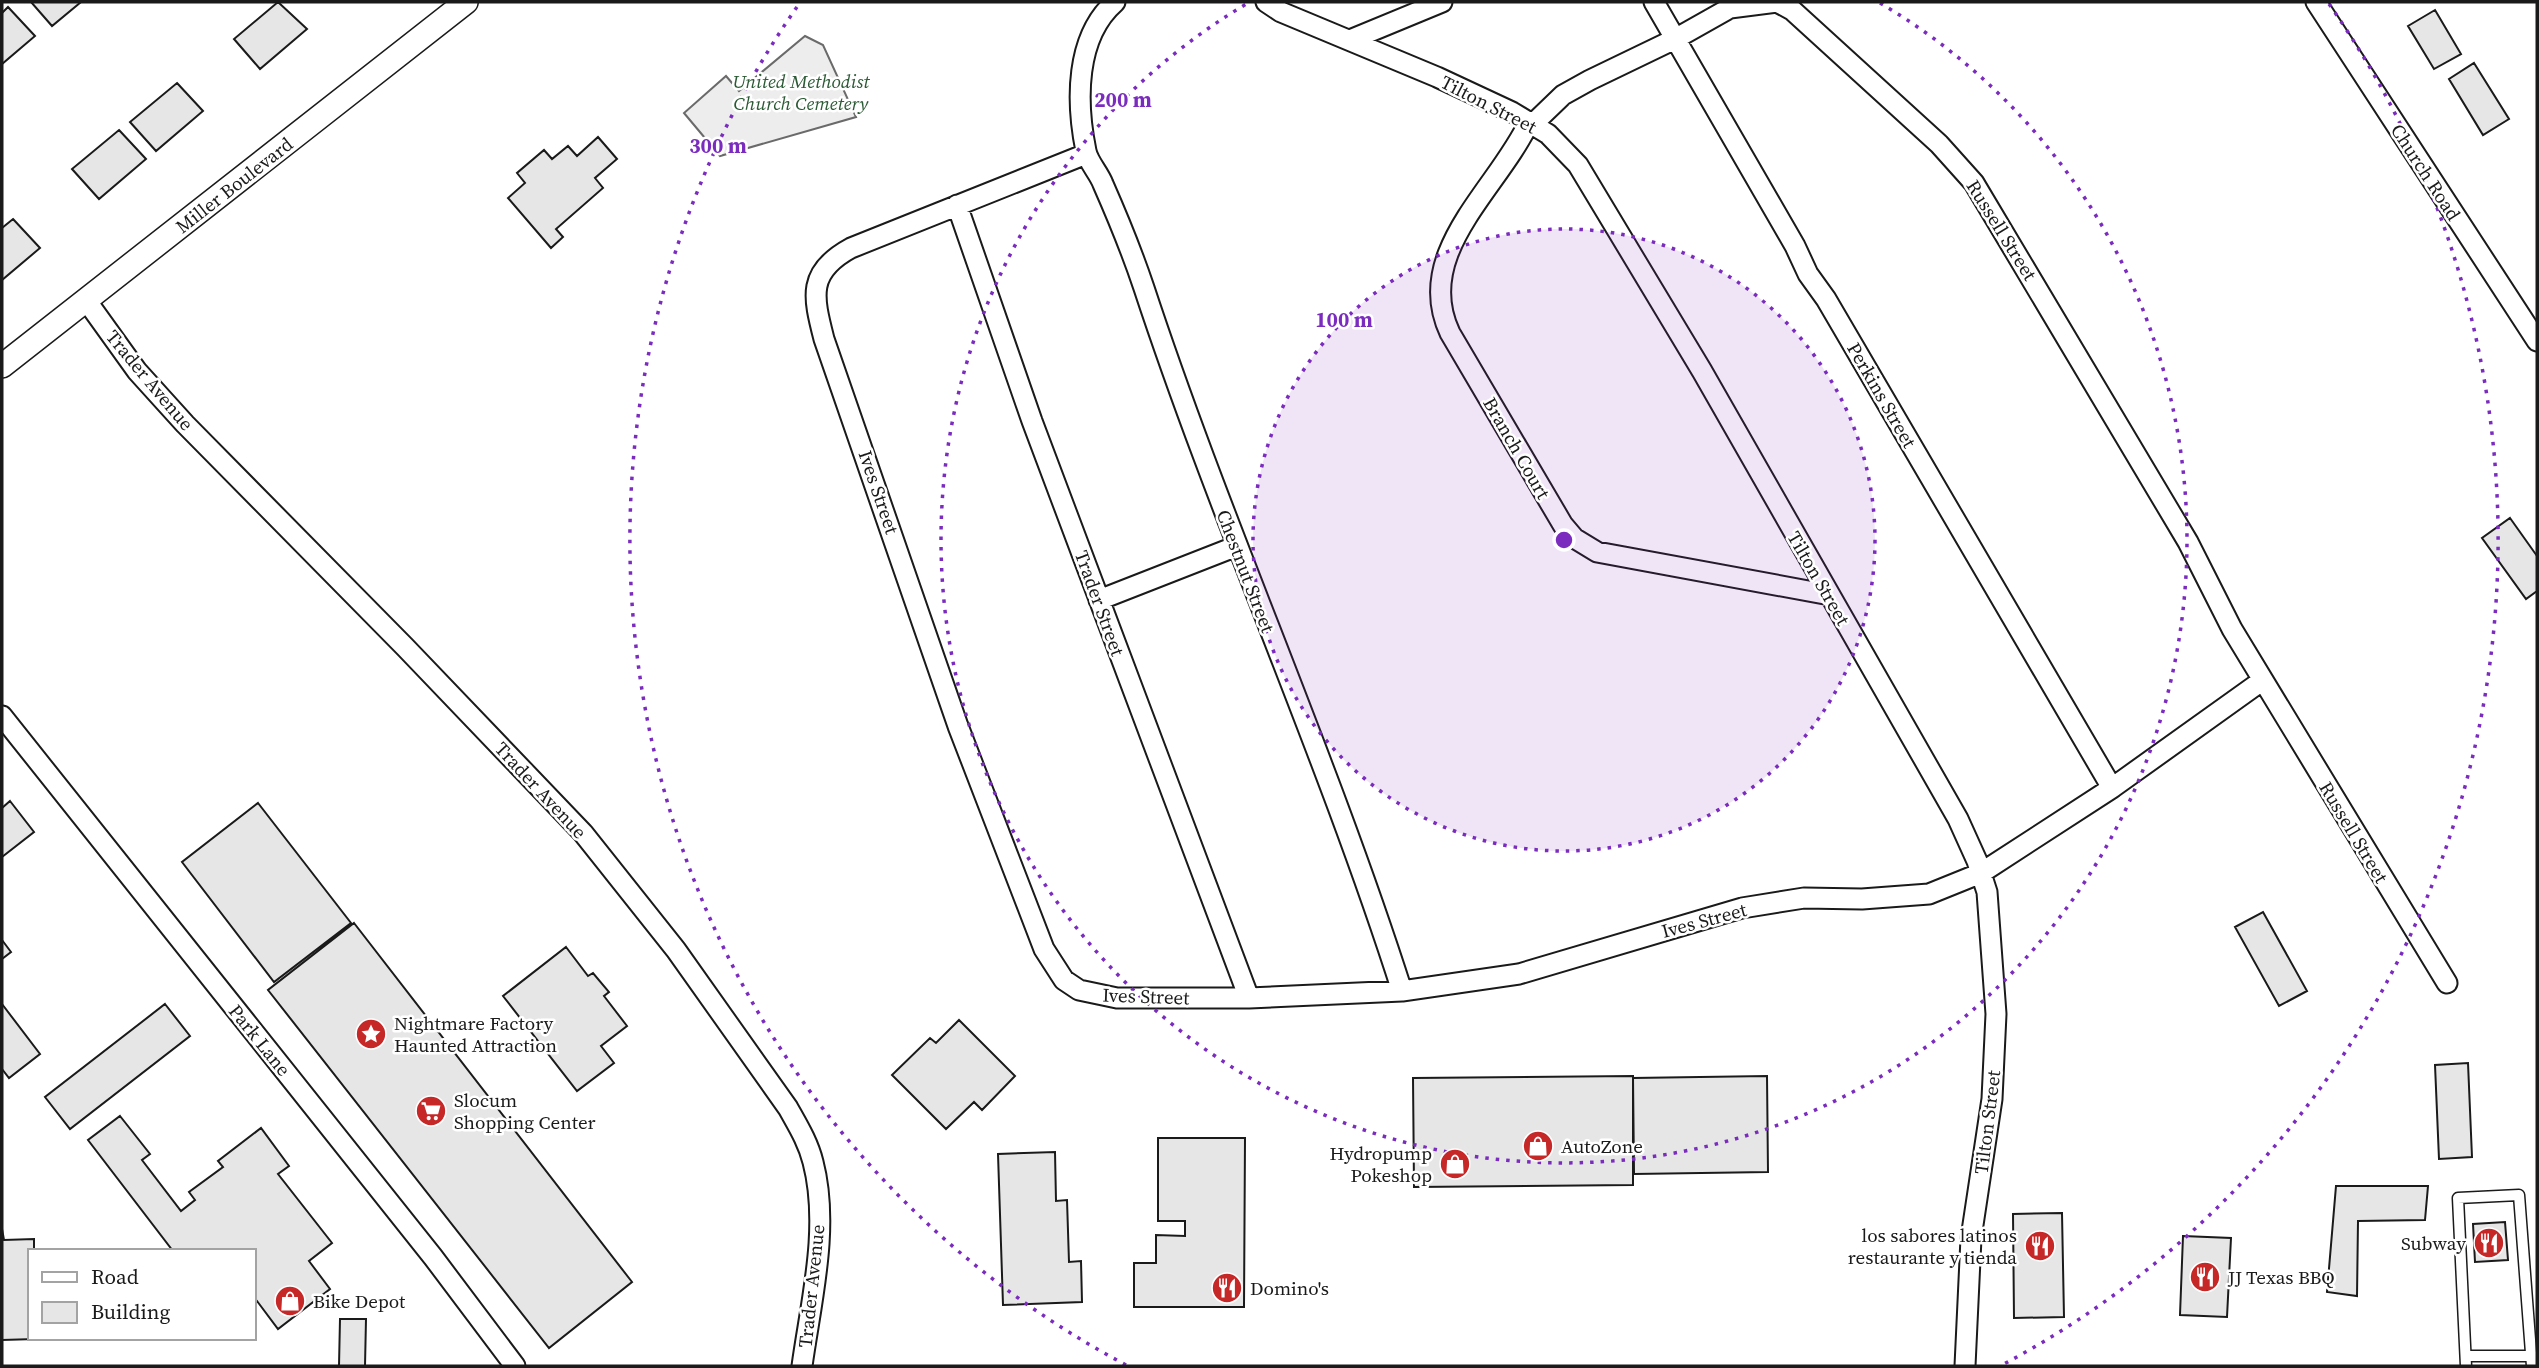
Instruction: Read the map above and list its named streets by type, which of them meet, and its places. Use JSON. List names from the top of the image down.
{
  "streets": {
    "street": [
      "Tilton Street",
      "Church Road",
      "Miller Boulevard",
      "Russell Street",
      "Trader Avenue",
      "Perkins Street",
      "Branch Court",
      "Ives Street",
      "Chestnut Street",
      "Trader Street",
      "Park Lane"
    ]
  },
  "crossings": [
    ["Tilton Street", "Russell Street"],
    ["Tilton Street", "Branch Court"],
    ["Tilton Street", "Ives Street"],
    ["Miller Boulevard", "Trader Avenue"],
    ["Russell Street", "Perkins Street"],
    ["Russell Street", "Branch Court"],
    ["Perkins Street", "Ives Street"],
    ["Ives Street", "Chestnut Street"],
    ["Ives Street", "Trader Street"]
  ],
  "parks": ["United Methodist Church Cemetery"],
  "places": {
    "place": ["Nightmare Factory Haunted Attraction"],
    "supermarket": ["Slocum Shopping Center"],
    "shop": ["AutoZone", "Hydropump Pokeshop", "Bike Depot"],
    "restaurant": [
      "Subway",
      "los sabores latinos restaurante y tienda",
      "JJ Texas BBQ",
      "Domino's"
    ]
  },
  "legend": ["Road", "Building"],
  "rings": ["200 m", "300 m", "100 m"]
}
